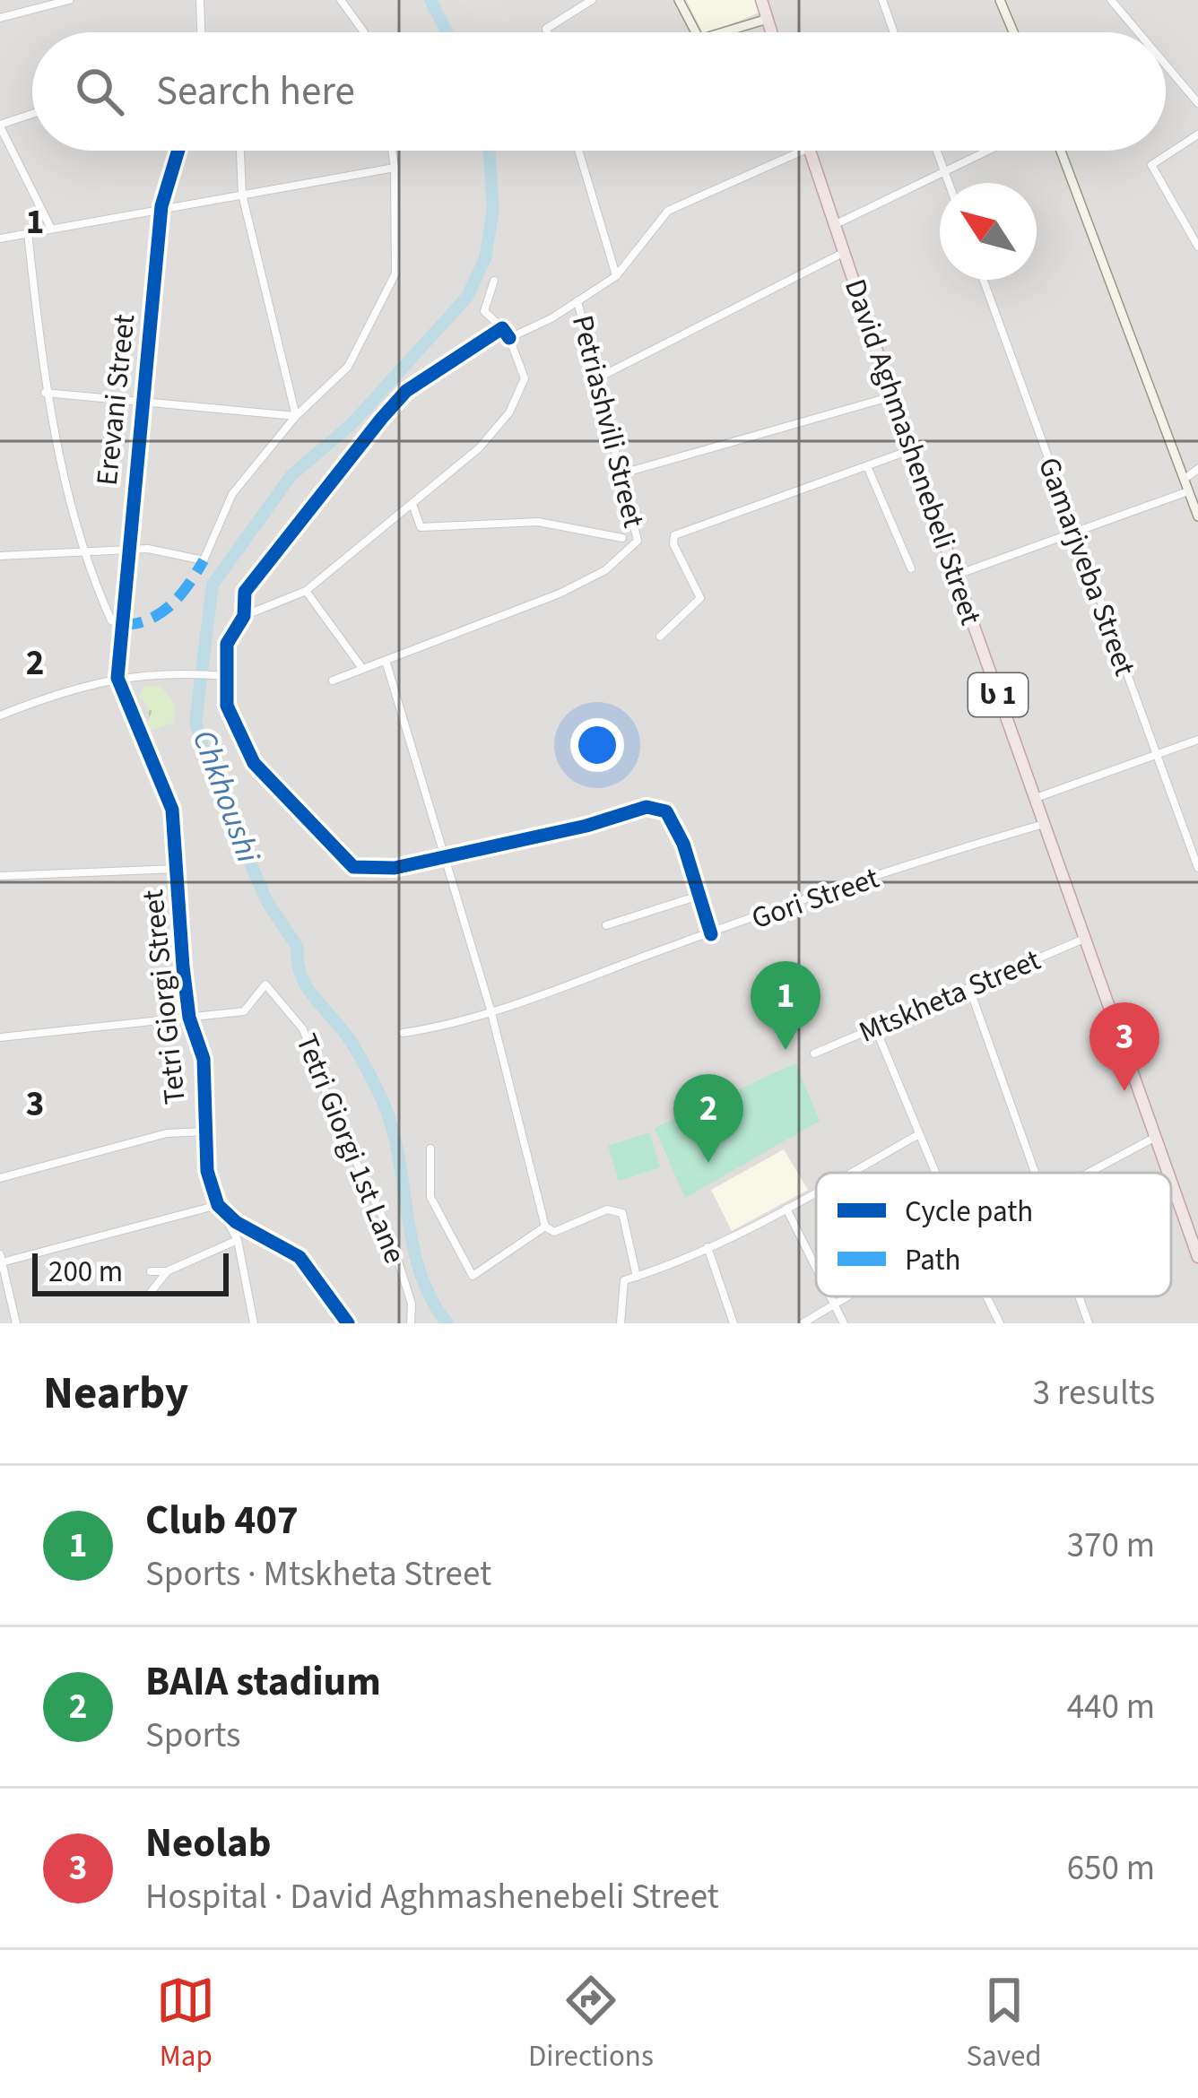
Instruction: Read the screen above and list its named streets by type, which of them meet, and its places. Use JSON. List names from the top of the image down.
{
  "streets": {
    "highway": ["David Aghmashenebeli Street", "ს 1"],
    "street": [
      "Erevani Street",
      "Petriashvili Street",
      "Gamarjveba Street",
      "Gori Street",
      "Mtskheta Street",
      "Tetri Giorgi Street",
      "Tetri Giorgi 1st Lane"
    ]
  },
  "crossings": [
    ["Erevani Street", "Tetri Giorgi Street"],
    ["David Aghmashenebeli Street", "Gori Street"],
    ["David Aghmashenebeli Street", "Mtskheta Street"],
    ["Tetri Giorgi Street", "Tetri Giorgi 1st Lane"]
  ],
  "water": ["Chkhoushi"],
  "legend": ["Cycle path", "Path"],
  "scale_bar": "200 m",
  "north": "top left",
  "page": {
    "search": "Search here",
    "pins": ["1", "3", "2"],
    "scale": "200 m",
    "heading": ["Nearby", "3 results"],
    "list": [
      {
        "mark": "1",
        "name": "Club 407",
        "note": "Sports · Mtskheta Street",
        "value": "370 m"
      },
      {
        "mark": "2",
        "name": "BAIA stadium",
        "note": "Sports",
        "value": "440 m"
      },
      {
        "mark": "3",
        "name": "Neolab",
        "note": "Hospital · David Aghmashenebeli Street",
        "value": "650 m"
      }
    ],
    "nav": ["Map", "Directions", "Saved"]
  },
  "grid": {
    "rows": ["1", "2", "3"]
  }
}
